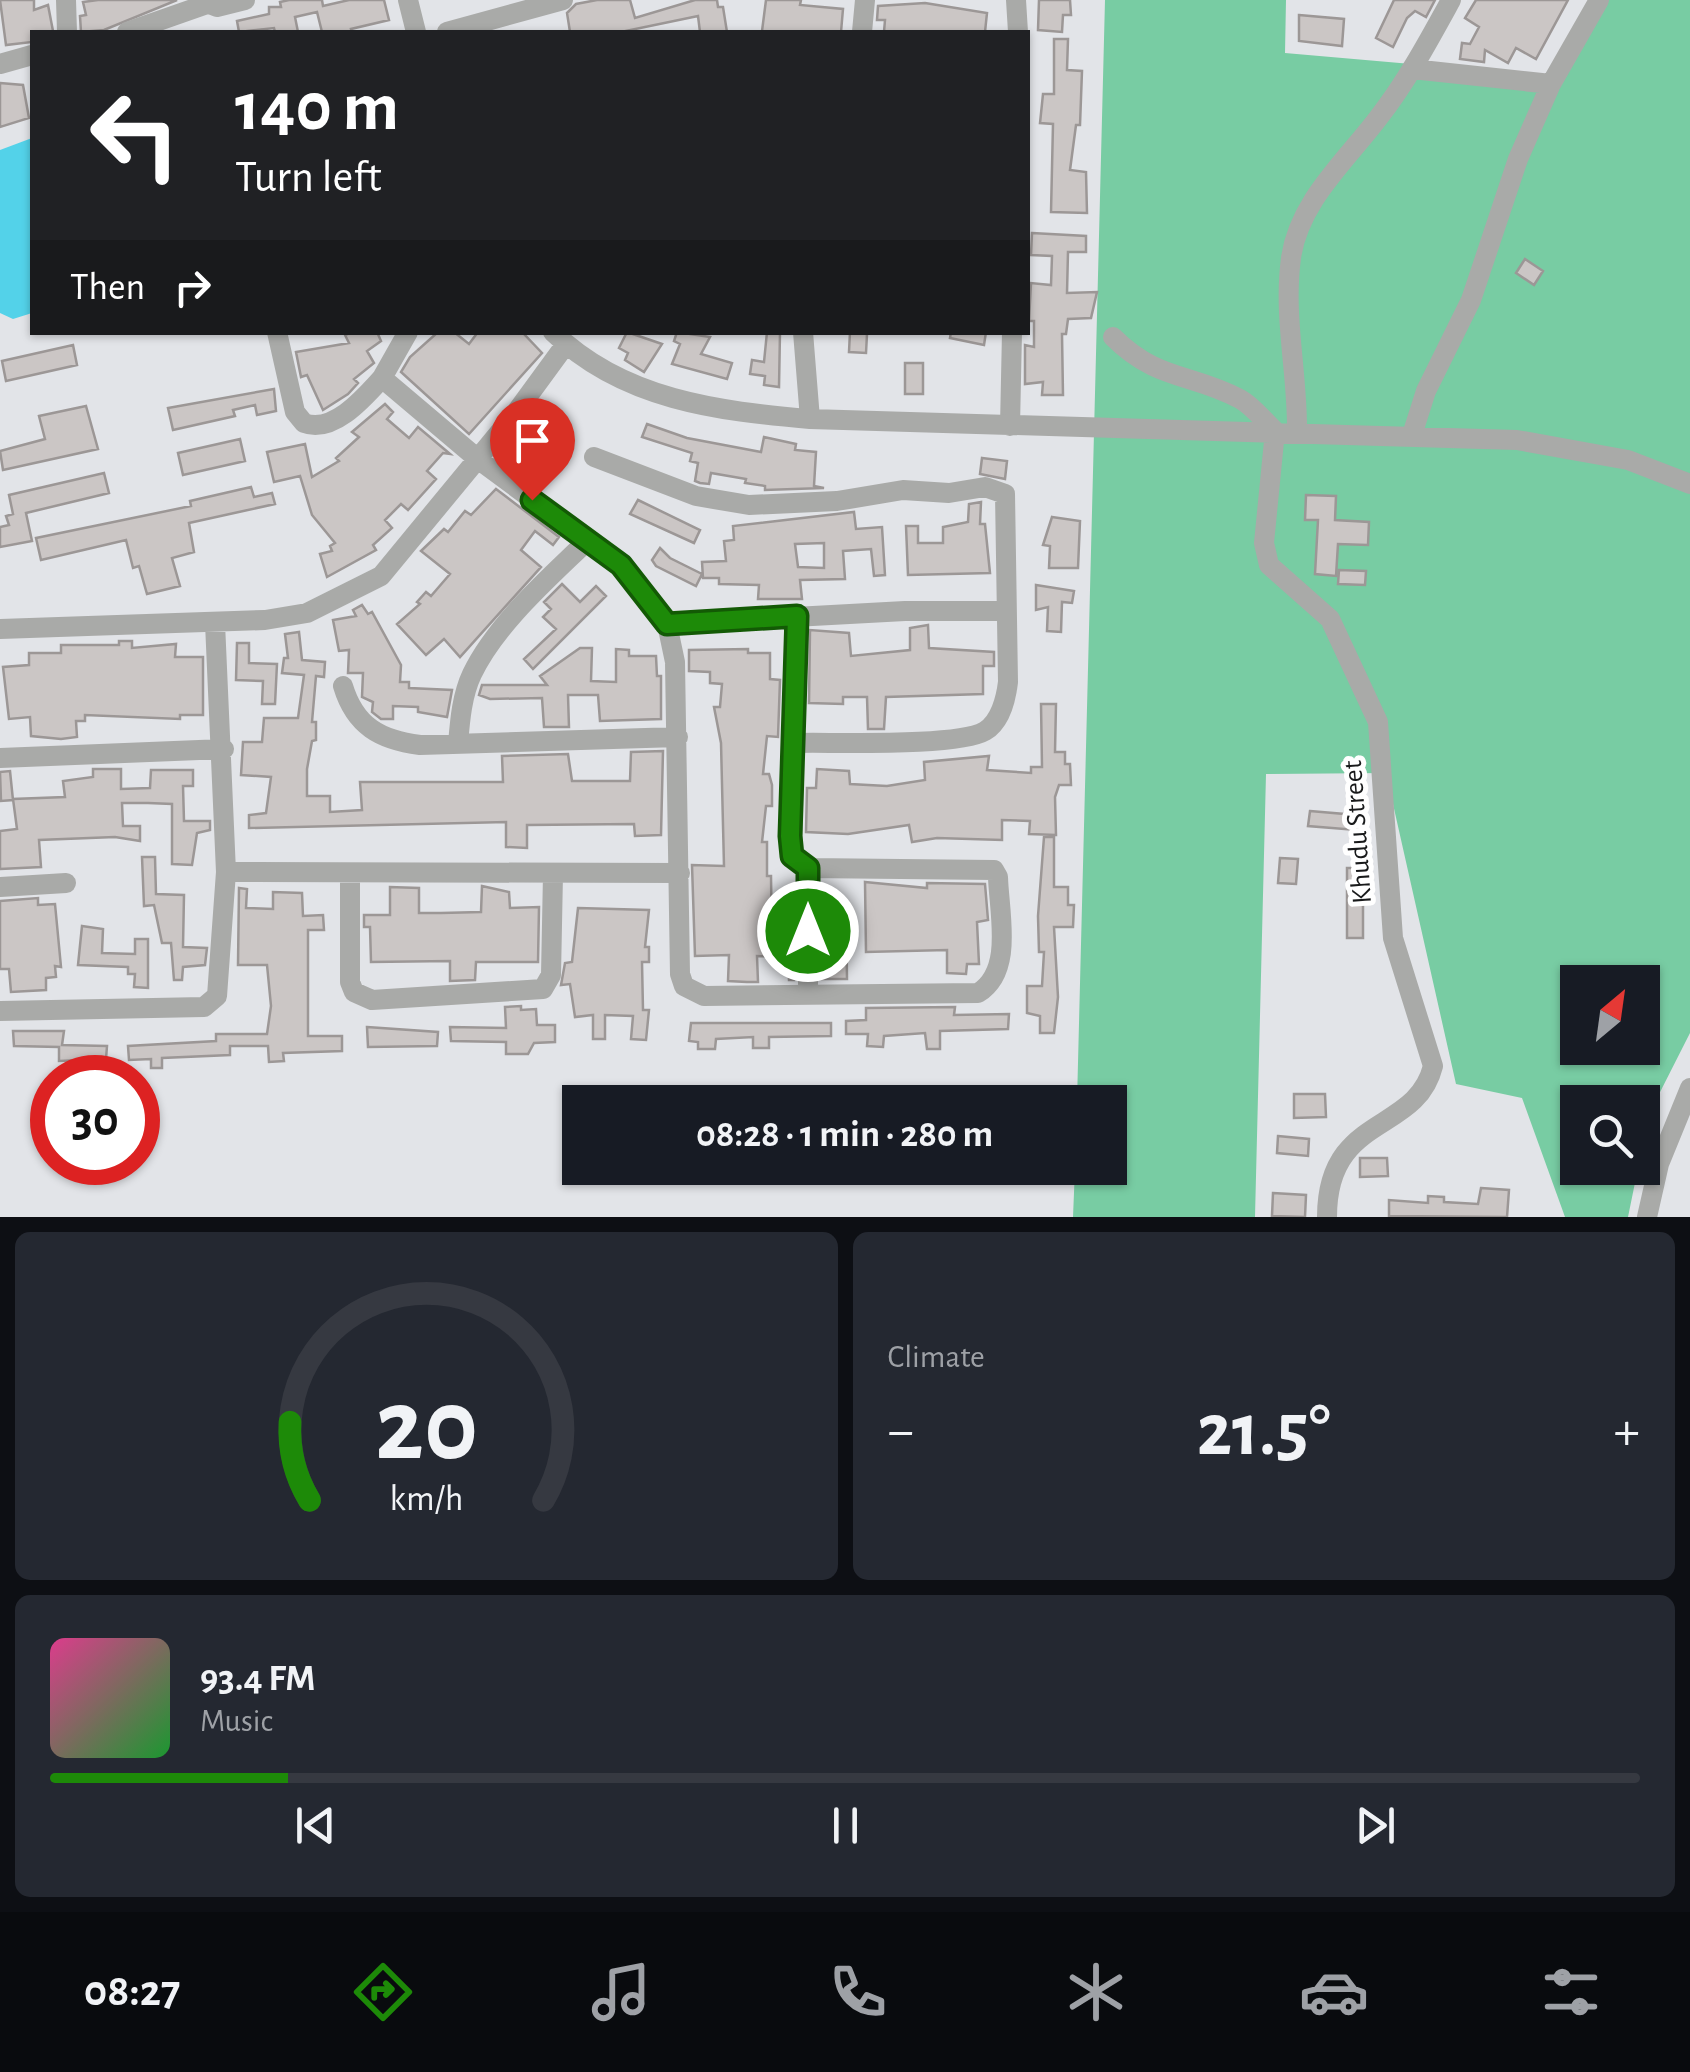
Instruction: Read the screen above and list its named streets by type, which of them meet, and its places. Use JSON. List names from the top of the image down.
{
  "streets": {
    "street": ["Khudu Street"]
  },
  "north": "top right",
  "page": {
    "turn": ["140 m", "Turn left"],
    "then": "Then",
    "limit": "30",
    "trip": "08:28 · 1 min · 280 m",
    "tile": "Climate",
    "heat": ["−", "21.5°", "+"],
    "song": ["93.4 FM", "Music"],
    "tabs": "08:27",
    "gauge": ["20", "km/h"]
  }
}
